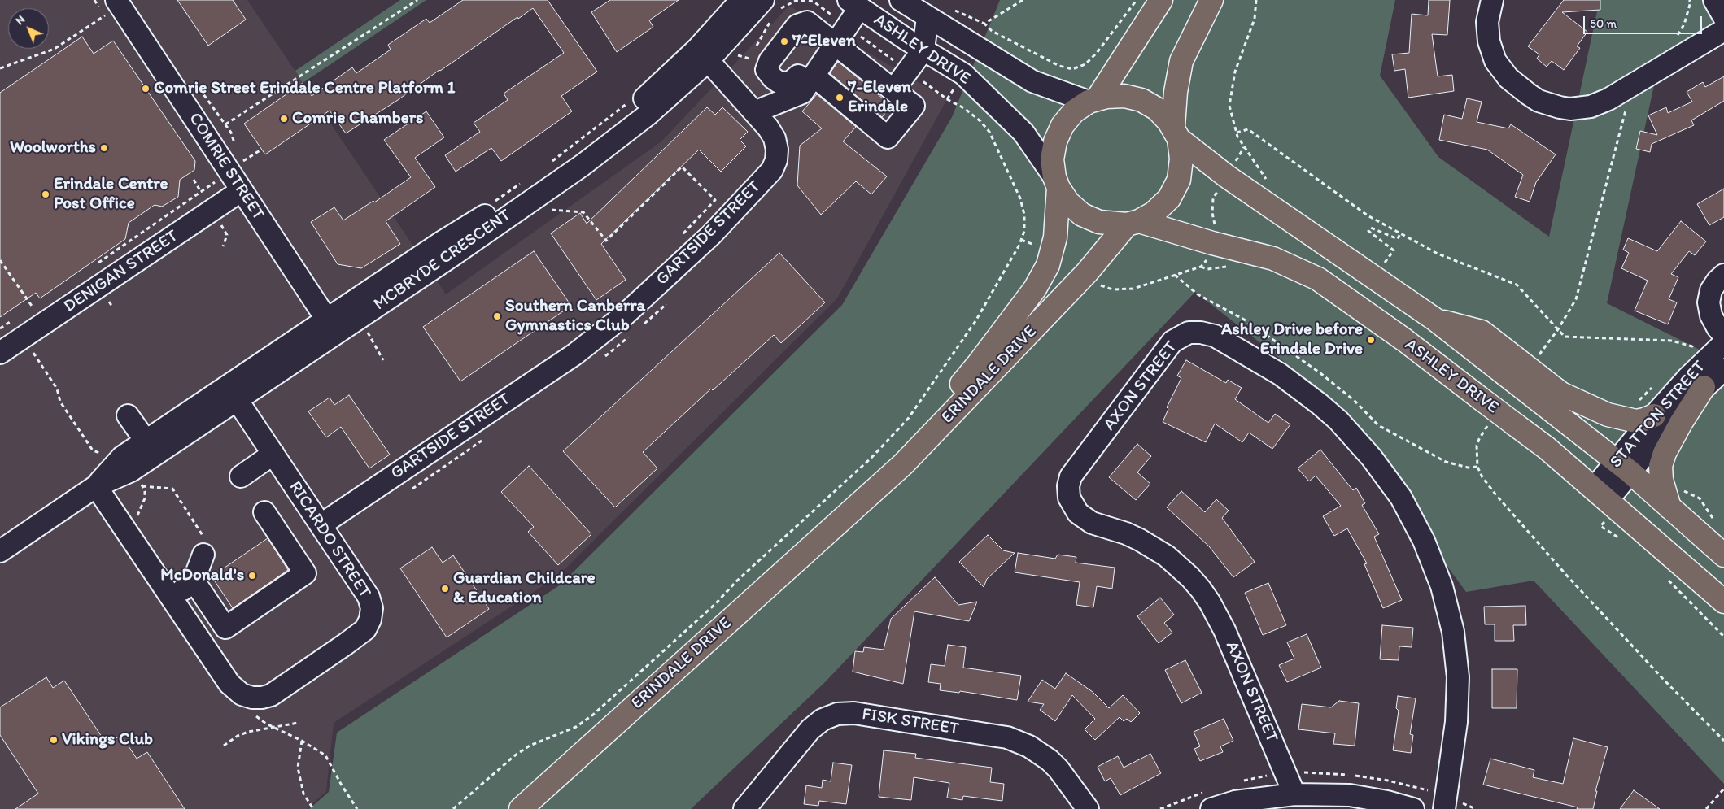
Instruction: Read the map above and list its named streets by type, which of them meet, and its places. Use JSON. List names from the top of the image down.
{
  "streets": {
    "main road": ["ASHLEY DRIVE", "ERINDALE DRIVE"],
    "street": [
      "COMRIE STREET",
      "GARTSIDE STREET",
      "MCBRYDE CRESCENT",
      "DENIGAN STREET",
      "AXON STREET",
      "STATTON STREET",
      "RICARDO STREET",
      "FISK STREET"
    ]
  },
  "crossings": [
    ["ASHLEY DRIVE", "ERINDALE DRIVE"],
    ["ASHLEY DRIVE", "STATTON STREET"],
    ["COMRIE STREET", "MCBRYDE CRESCENT"],
    ["COMRIE STREET", "DENIGAN STREET"],
    ["GARTSIDE STREET", "MCBRYDE CRESCENT"],
    ["GARTSIDE STREET", "RICARDO STREET"],
    ["MCBRYDE CRESCENT", "RICARDO STREET"]
  ],
  "places": [
    "7-Eleven",
    "Comrie Street Erindale Centre Platform 1",
    "7-Eleven Erindale",
    "Comrie Chambers",
    "Woolworths",
    "Erindale Centre Post Office",
    "Southern Canberra Gymnastics Club",
    "Ashley Drive before Erindale Drive",
    "McDonald's",
    "Guardian Childcare & Education",
    "Vikings Club"
  ],
  "scale_bar": "50 m",
  "north": "top left"
}
